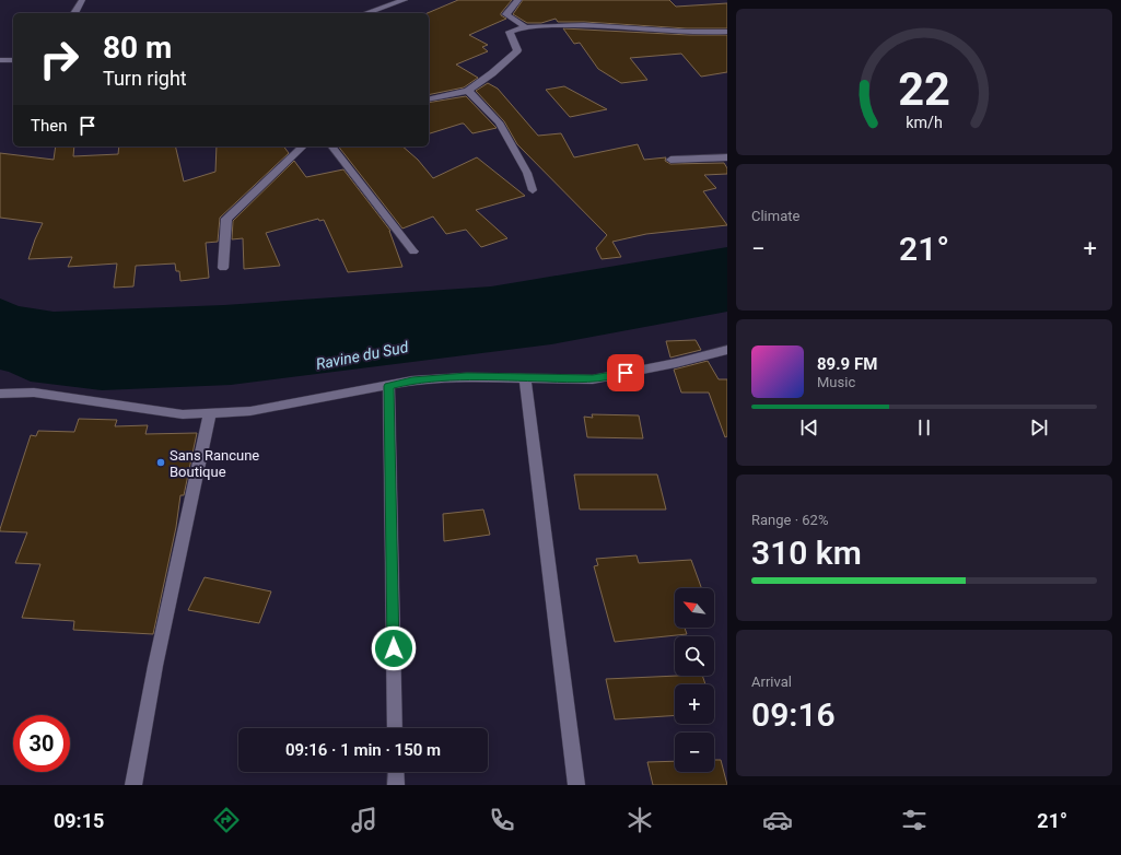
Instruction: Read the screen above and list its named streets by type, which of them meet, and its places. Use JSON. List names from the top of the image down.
{
  "water": ["Ravine du Sud"],
  "places": ["Sans Rancune Boutique"],
  "north": "top left",
  "page": {
    "turn": ["80 m", "Turn right"],
    "then": "Then",
    "tile": [
      "Climate",
      ["Range · 62%", "310 km"],
      ["Arrival", "09:16"]
    ],
    "heat": ["−", "21°", "+"],
    "song": ["89.9 FM", "Music"],
    "map_buttons": ["+", "−"],
    "limit": "30",
    "trip": "09:16 · 1 min · 150 m",
    "tabs": ["09:15", "21°"],
    "gauge": ["22", "km/h"]
  }
}
